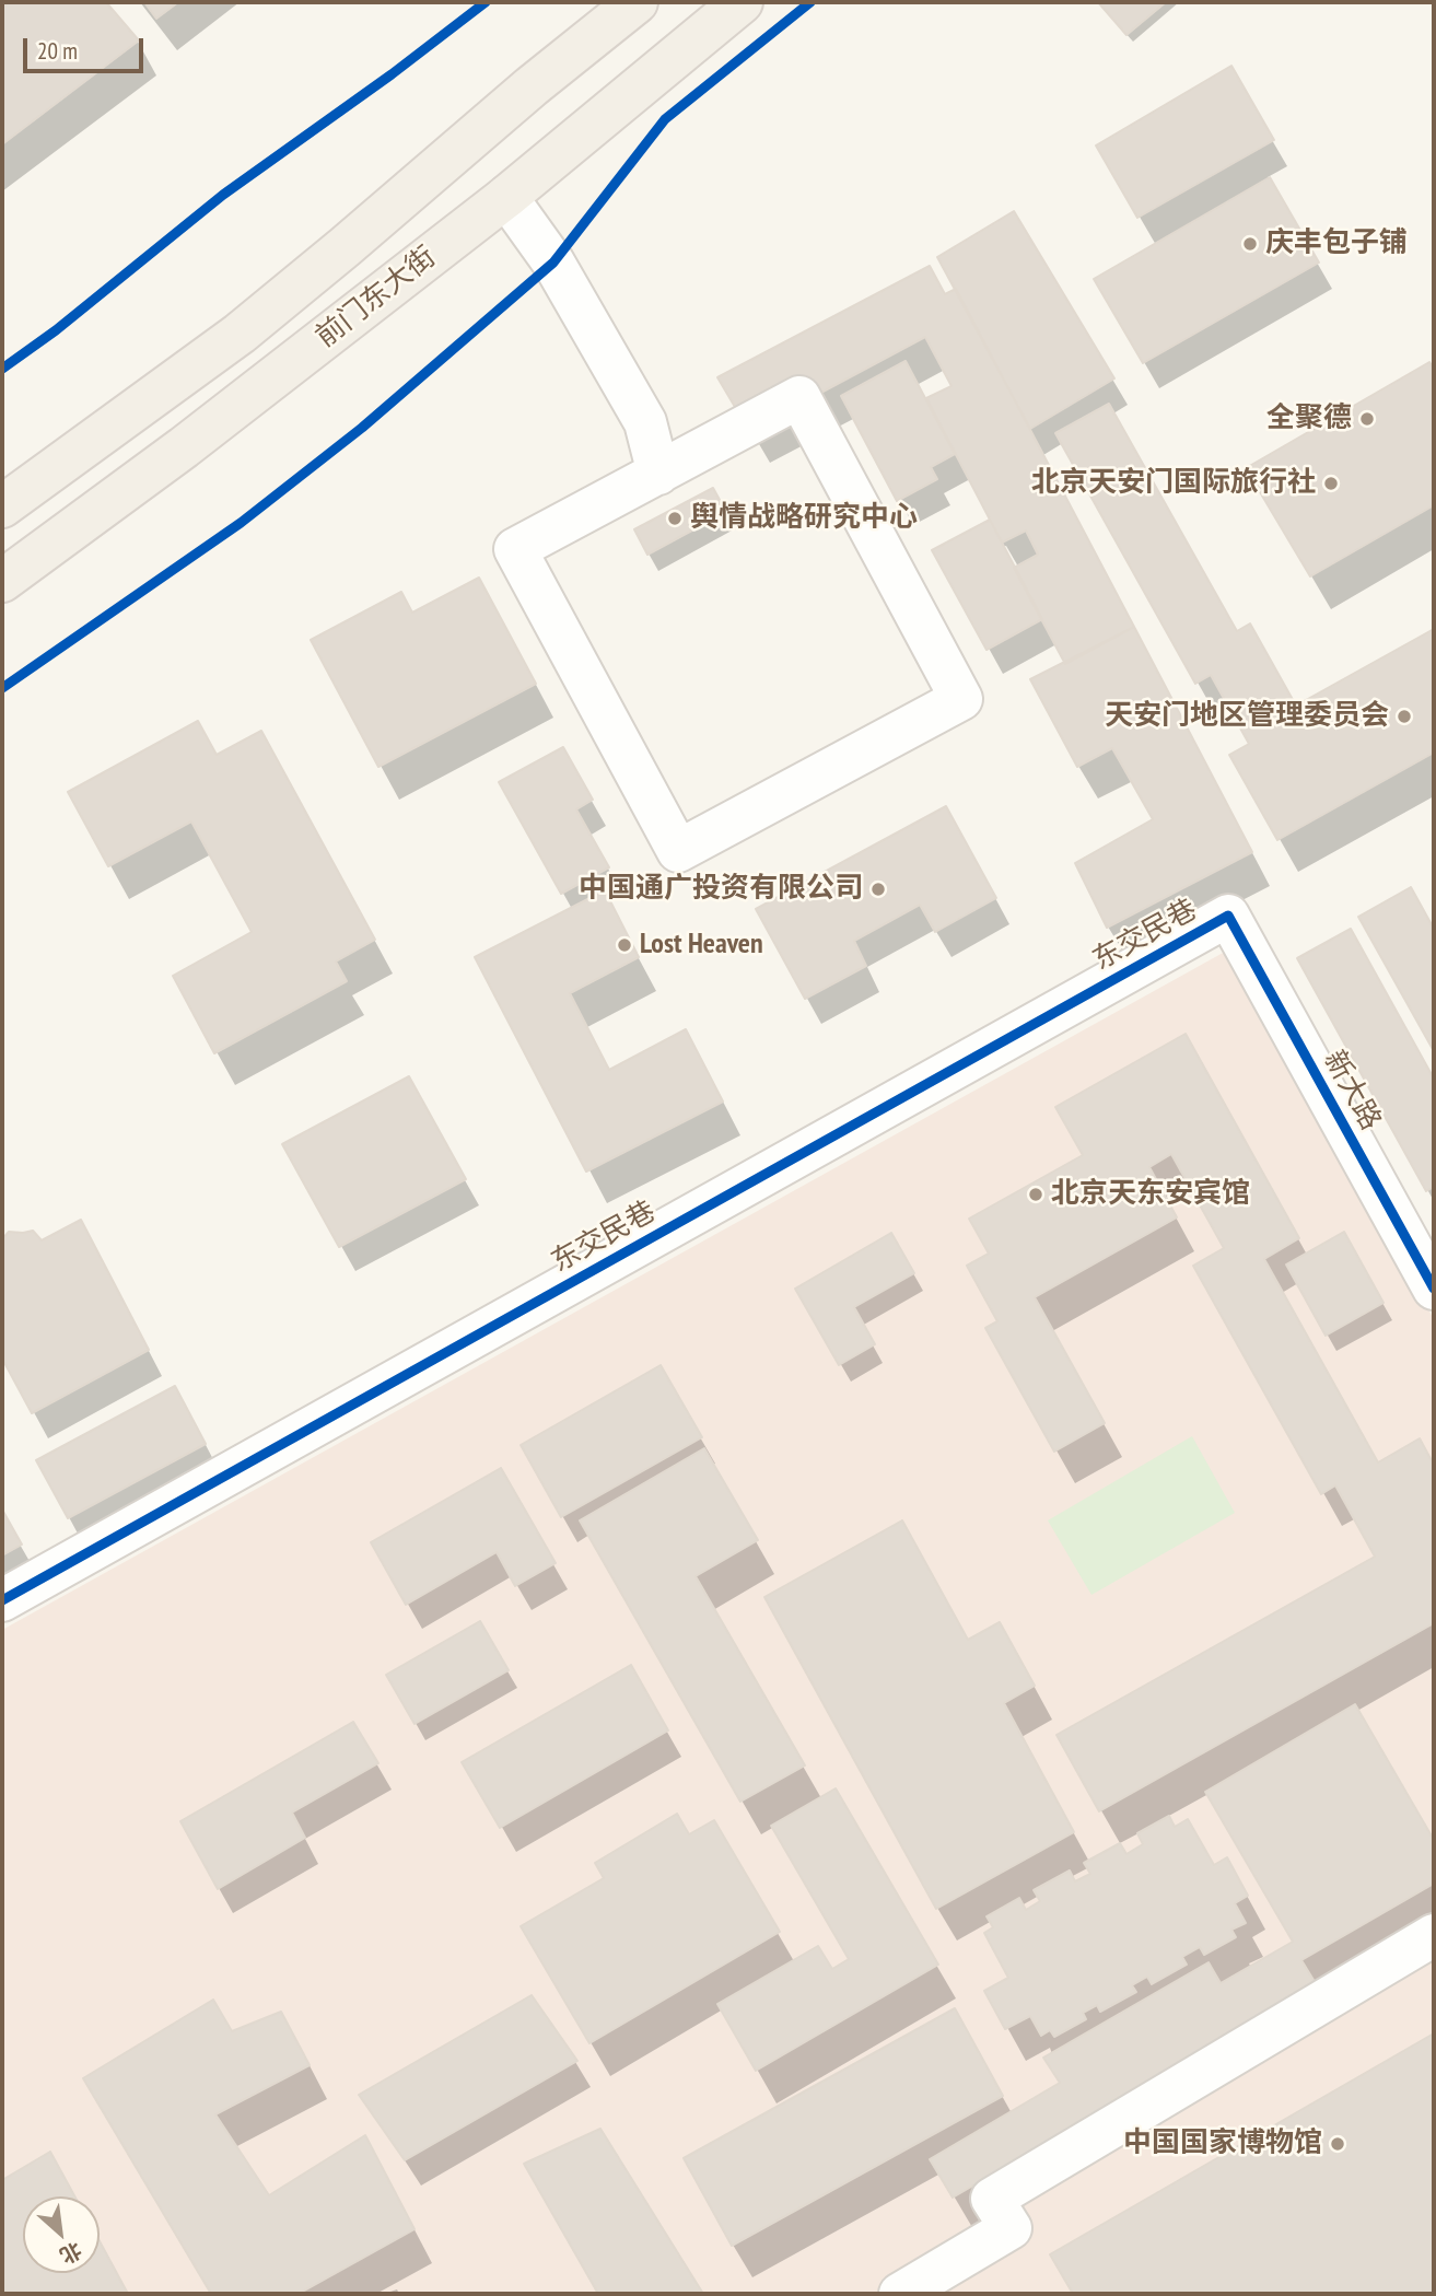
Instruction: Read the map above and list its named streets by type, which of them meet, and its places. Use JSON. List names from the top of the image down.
{
  "streets": {
    "main road": ["前门东大街"],
    "street": ["东交民巷", "新大路"]
  },
  "crossings": [
    ["东交民巷", "新大路"]
  ],
  "places": [
    "庆丰包子铺",
    "全聚德",
    "北京天安门国际旅行社",
    "舆情战略研究中心",
    "天安门地区管理委员会",
    "中国通广投资有限公司",
    "Lost Heaven",
    "北京天东安宾馆",
    "中国国家博物馆"
  ],
  "scale_bar": "20 m",
  "north": "bottom right"
}
